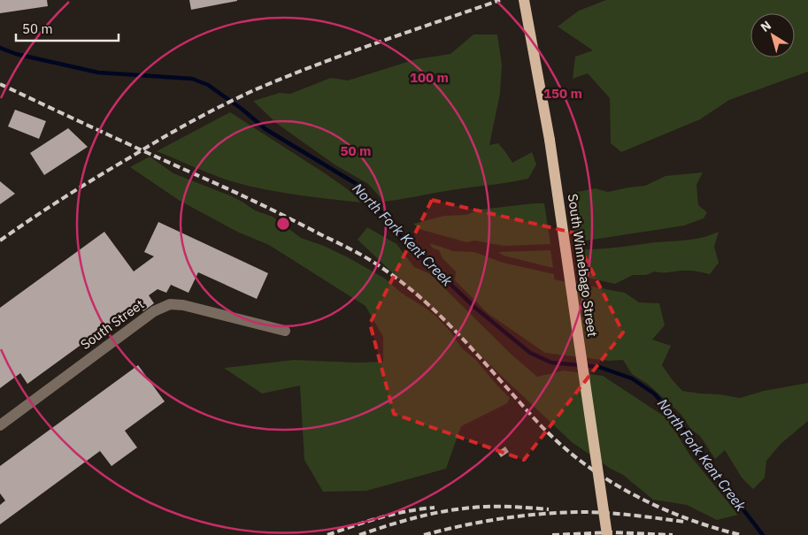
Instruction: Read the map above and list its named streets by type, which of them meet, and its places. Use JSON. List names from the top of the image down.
{
  "streets": {
    "main road": ["South Winnebago Street"],
    "street": ["South Street"]
  },
  "water": ["North Fork Kent Creek"],
  "scale_bar": "50 m",
  "north": "top left",
  "rings": ["100 m", "150 m", "50 m"]
}
